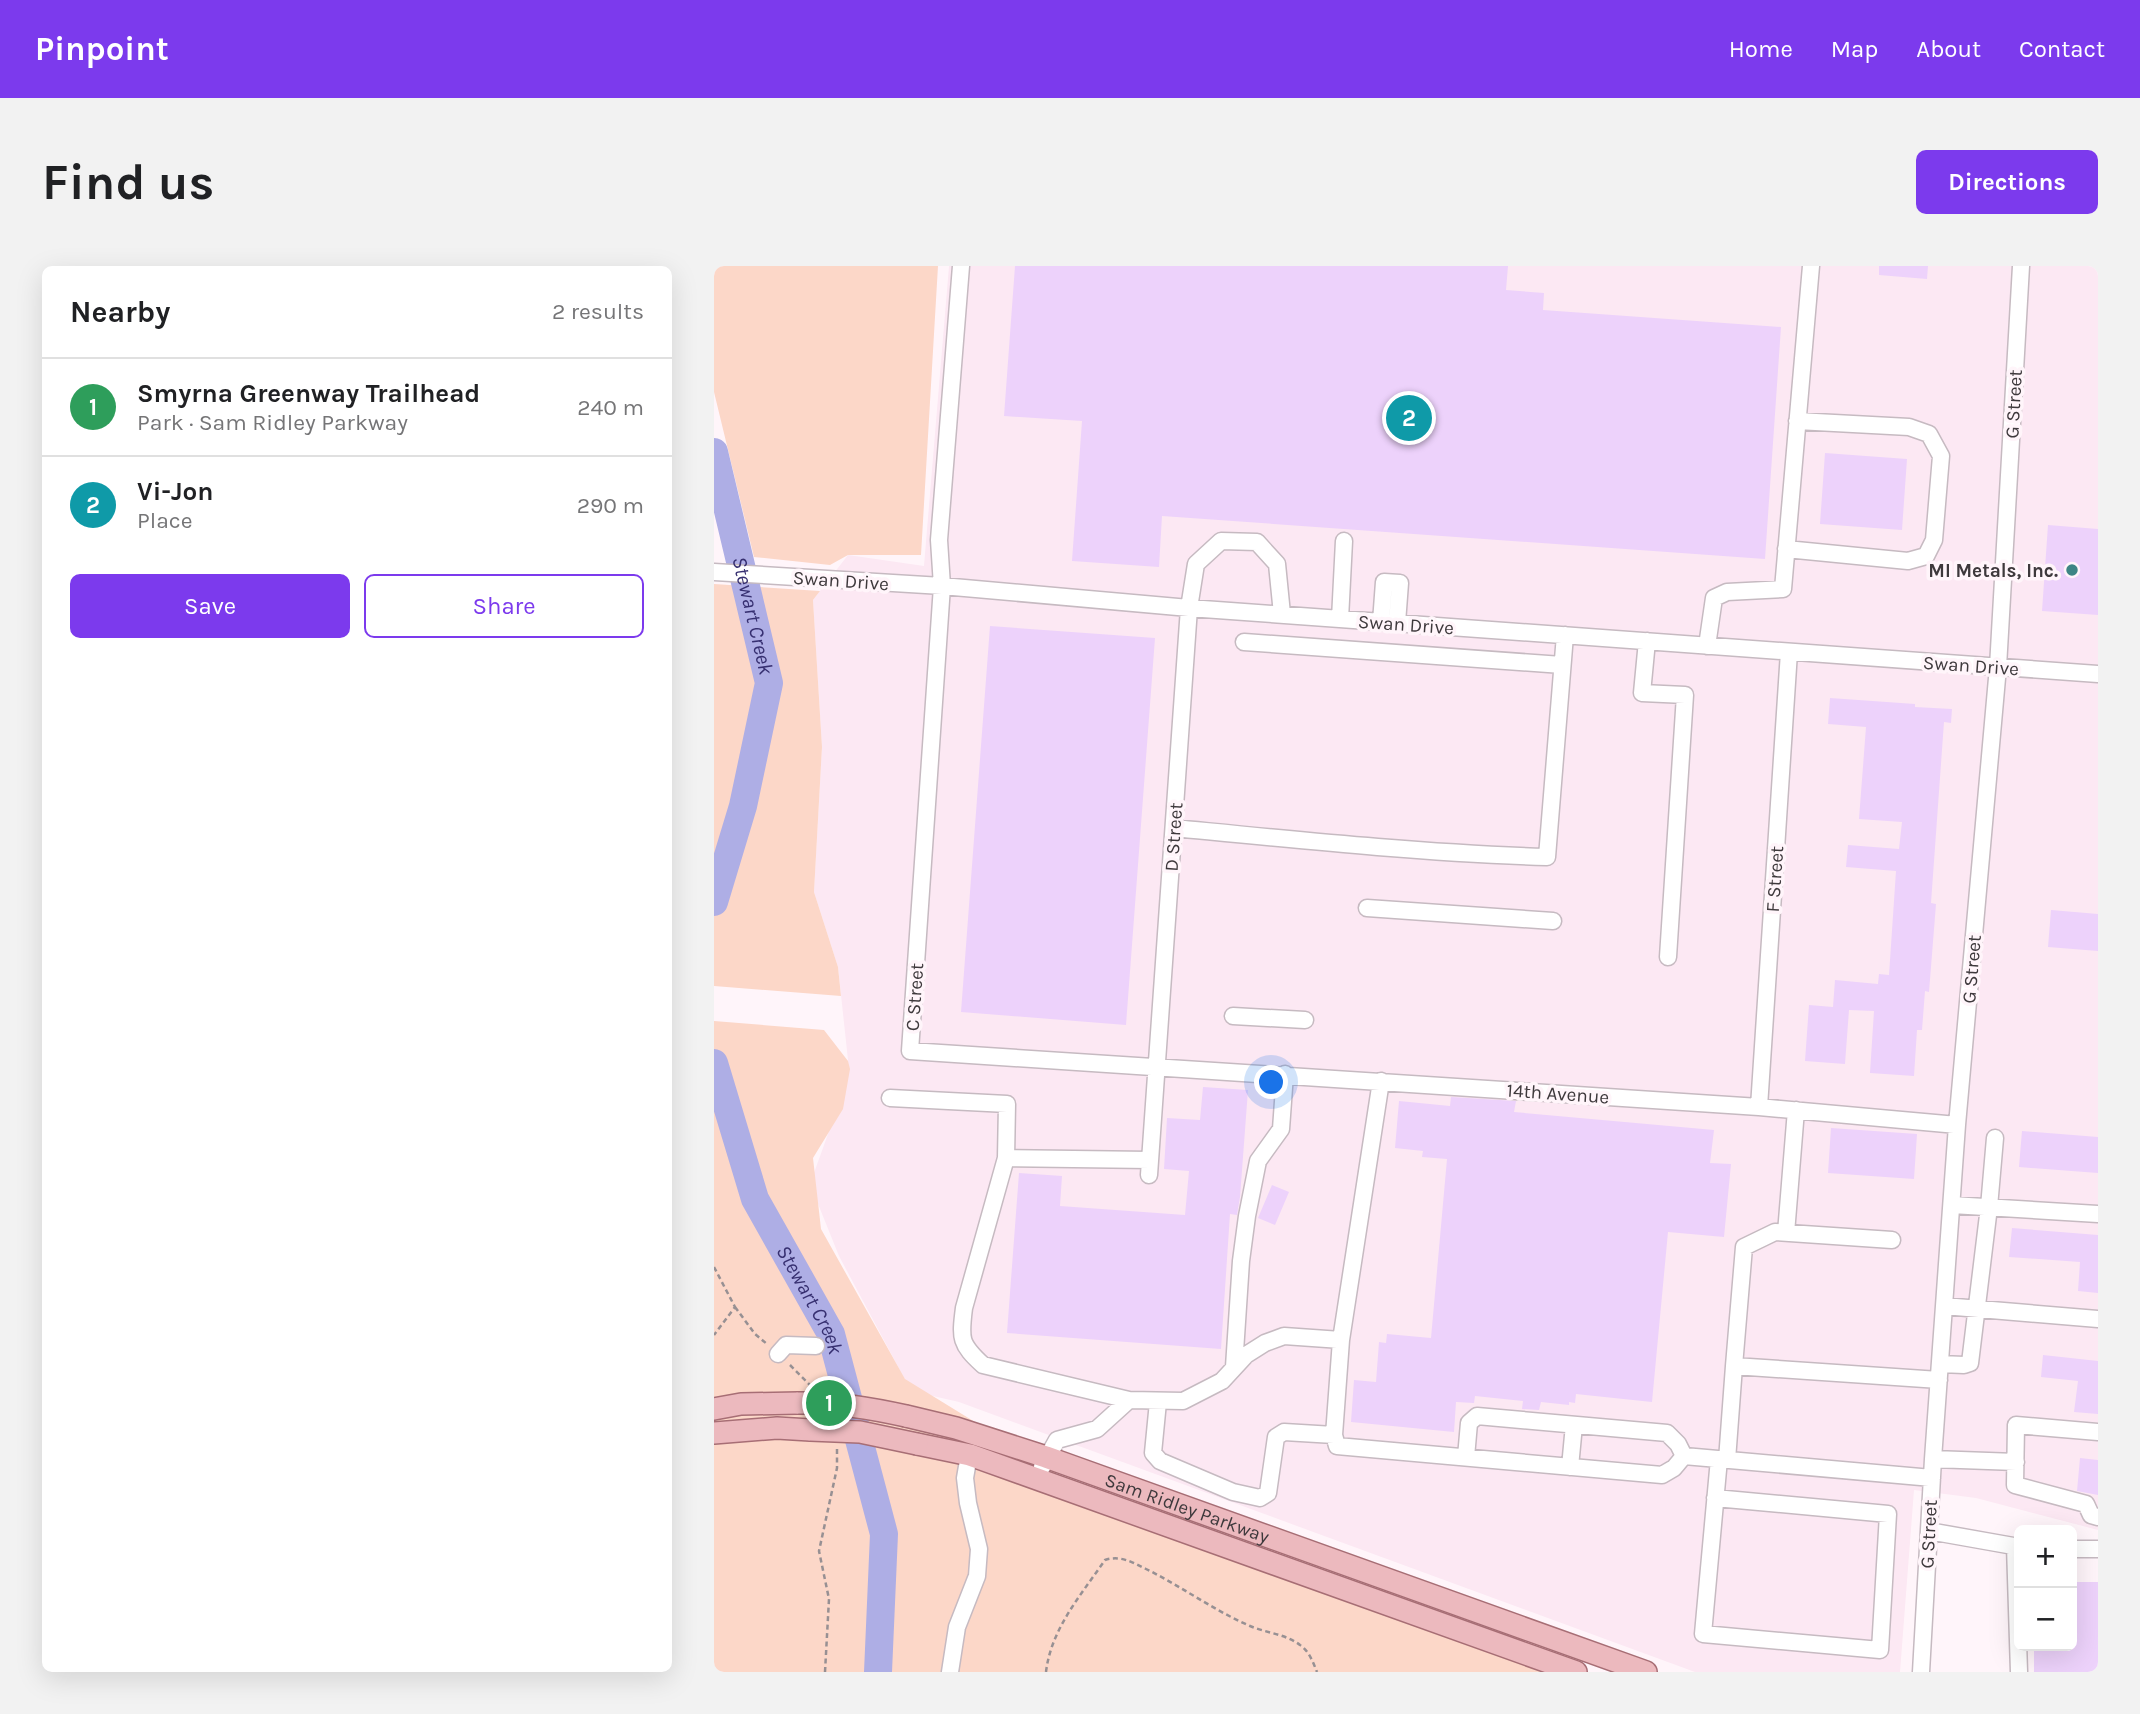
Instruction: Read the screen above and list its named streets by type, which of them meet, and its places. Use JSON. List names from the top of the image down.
{
  "streets": {
    "main road": ["Sam Ridley Parkway"],
    "street": [
      "G Street",
      "Swan Drive",
      "D Street",
      "F Street",
      "C Street",
      "14th Avenue"
    ]
  },
  "crossings": [
    ["G Street", "Swan Drive"],
    ["G Street", "14th Avenue"],
    ["Swan Drive", "D Street"],
    ["Swan Drive", "F Street"],
    ["Swan Drive", "C Street"],
    ["D Street", "C Street"],
    ["D Street", "14th Avenue"],
    ["F Street", "14th Avenue"],
    ["C Street", "14th Avenue"]
  ],
  "water": ["Stewart Creek"],
  "places": ["MI Metals, Inc."],
  "page": {
    "header": "Pinpoint",
    "nav": [
      "Home",
      "Map",
      "About",
      "Contact"
    ],
    "buttons": [
      "Directions",
      ["Save", "Share"]
    ],
    "title": "Find us",
    "heading": ["Nearby", "2 results"],
    "list": [
      {
        "mark": "1",
        "name": "Smyrna Greenway Trailhead",
        "note": "Park · Sam Ridley Parkway",
        "value": "240 m"
      },
      {
        "mark": "2",
        "name": "Vi-Jon",
        "note": "Place",
        "value": "290 m"
      }
    ],
    "pins": ["2", "1"],
    "map_buttons": ["+", "−"]
  }
}
